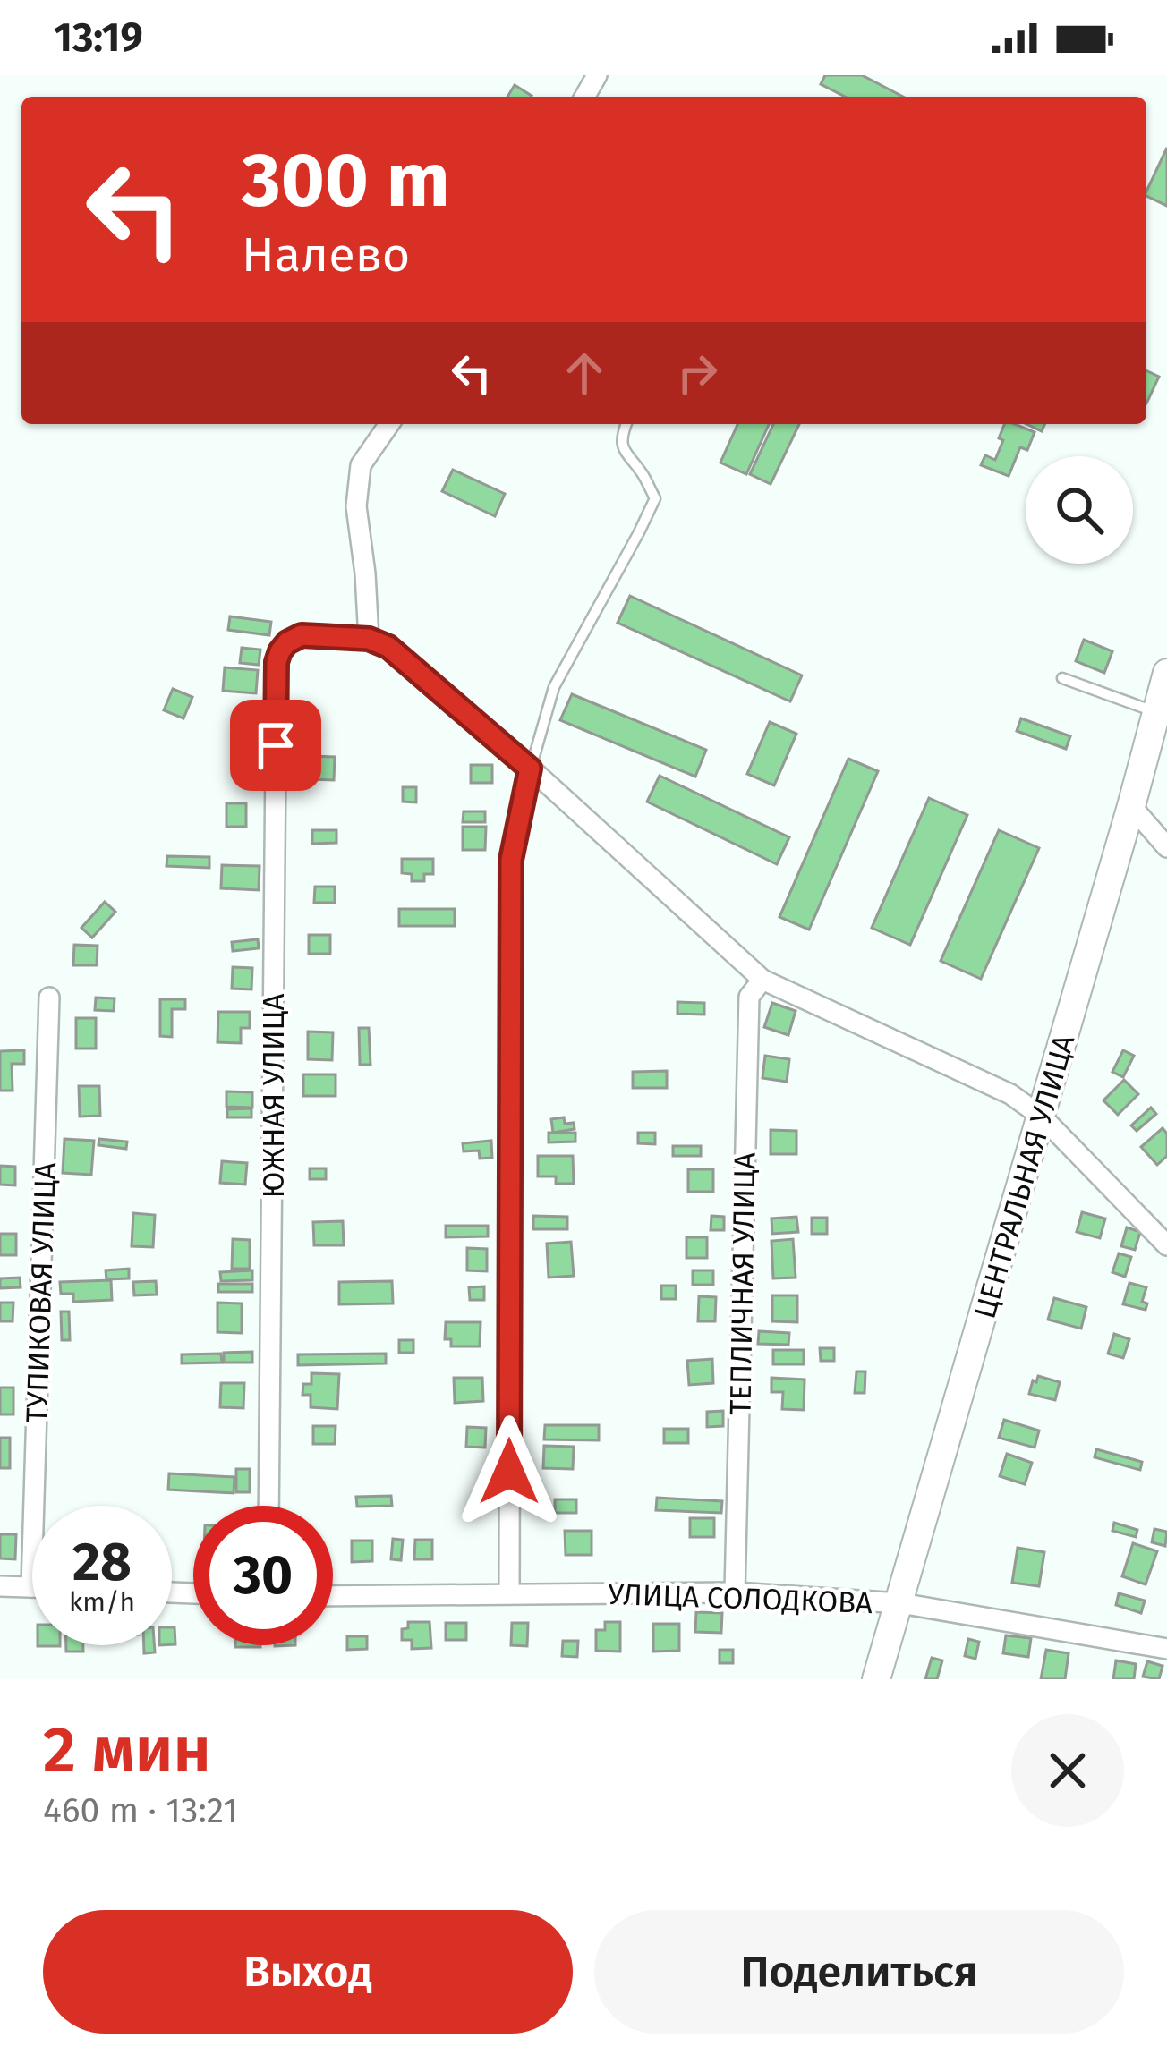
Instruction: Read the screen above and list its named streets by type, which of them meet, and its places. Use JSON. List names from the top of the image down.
{
  "streets": {
    "street": [
      "ЮЖНАЯ УЛИЦА",
      "ЦЕНТРАЛЬНАЯ УЛИЦА",
      "ТЕПЛИЧНАЯ УЛИЦА",
      "ТУПИКОВАЯ УЛИЦА",
      "УЛИЦА СОЛОДКОВА"
    ]
  },
  "crossings": [
    ["ЦЕНТРАЛЬНАЯ УЛИЦА", "УЛИЦА СОЛОДКОВА"],
    ["ТЕПЛИЧНАЯ УЛИЦА", "УЛИЦА СОЛОДКОВА"]
  ],
  "page": {
    "status": "13:19",
    "turn": ["300 m", "Налево"],
    "speed": "28 km/h",
    "limit": "30",
    "heading": ["2 мин", "460 m · 13:21"],
    "buttons": ["Выход", "Поделиться"]
  }
}
